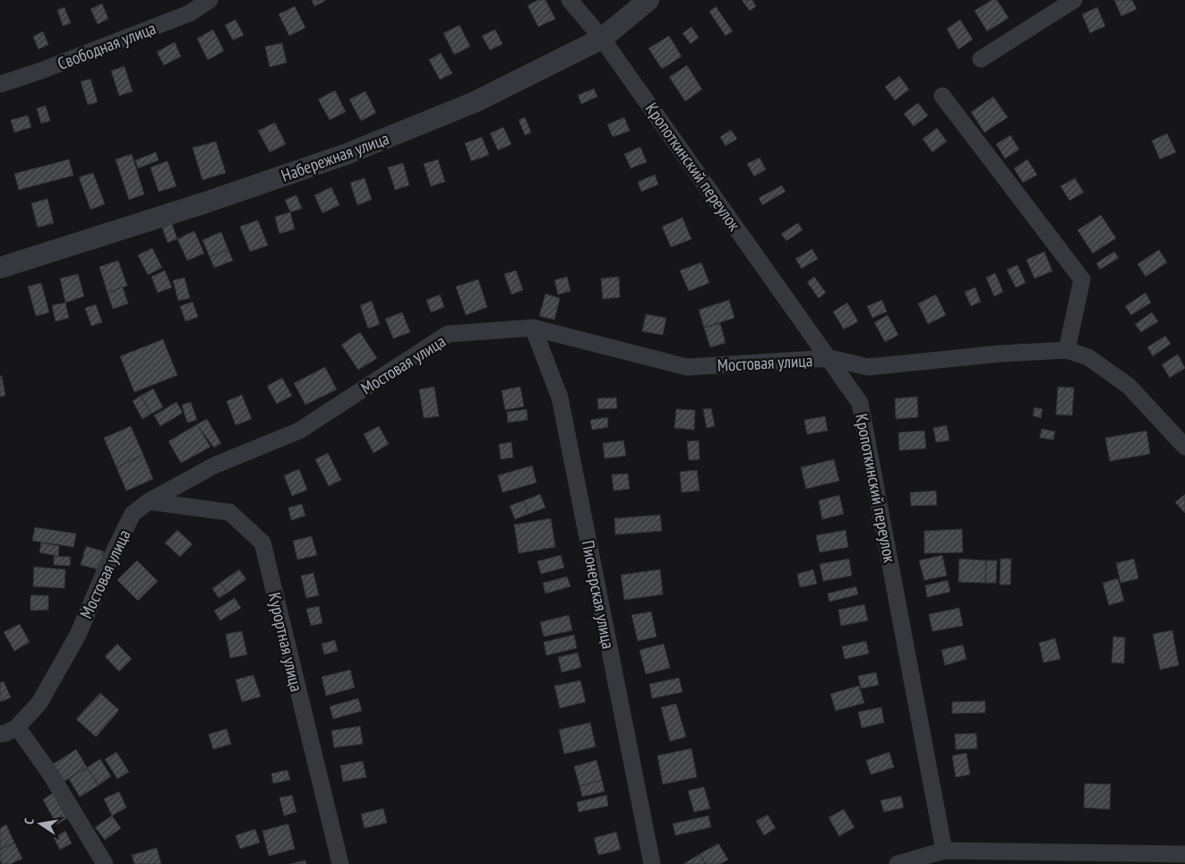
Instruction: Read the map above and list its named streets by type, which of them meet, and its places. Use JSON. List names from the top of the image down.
{
  "streets": {
    "street": [
      "Свободная улица",
      "Набережная улица",
      "Кропоткинский переулок",
      "Мостовая улица",
      "Пионерская улица",
      "Курортная улица"
    ]
  },
  "crossings": [
    ["Набережная улица", "Кропоткинский переулок"],
    ["Кропоткинский переулок", "Мостовая улица"],
    ["Мостовая улица", "Пионерская улица"],
    ["Мостовая улица", "Курортная улица"]
  ],
  "north": "left"
}
